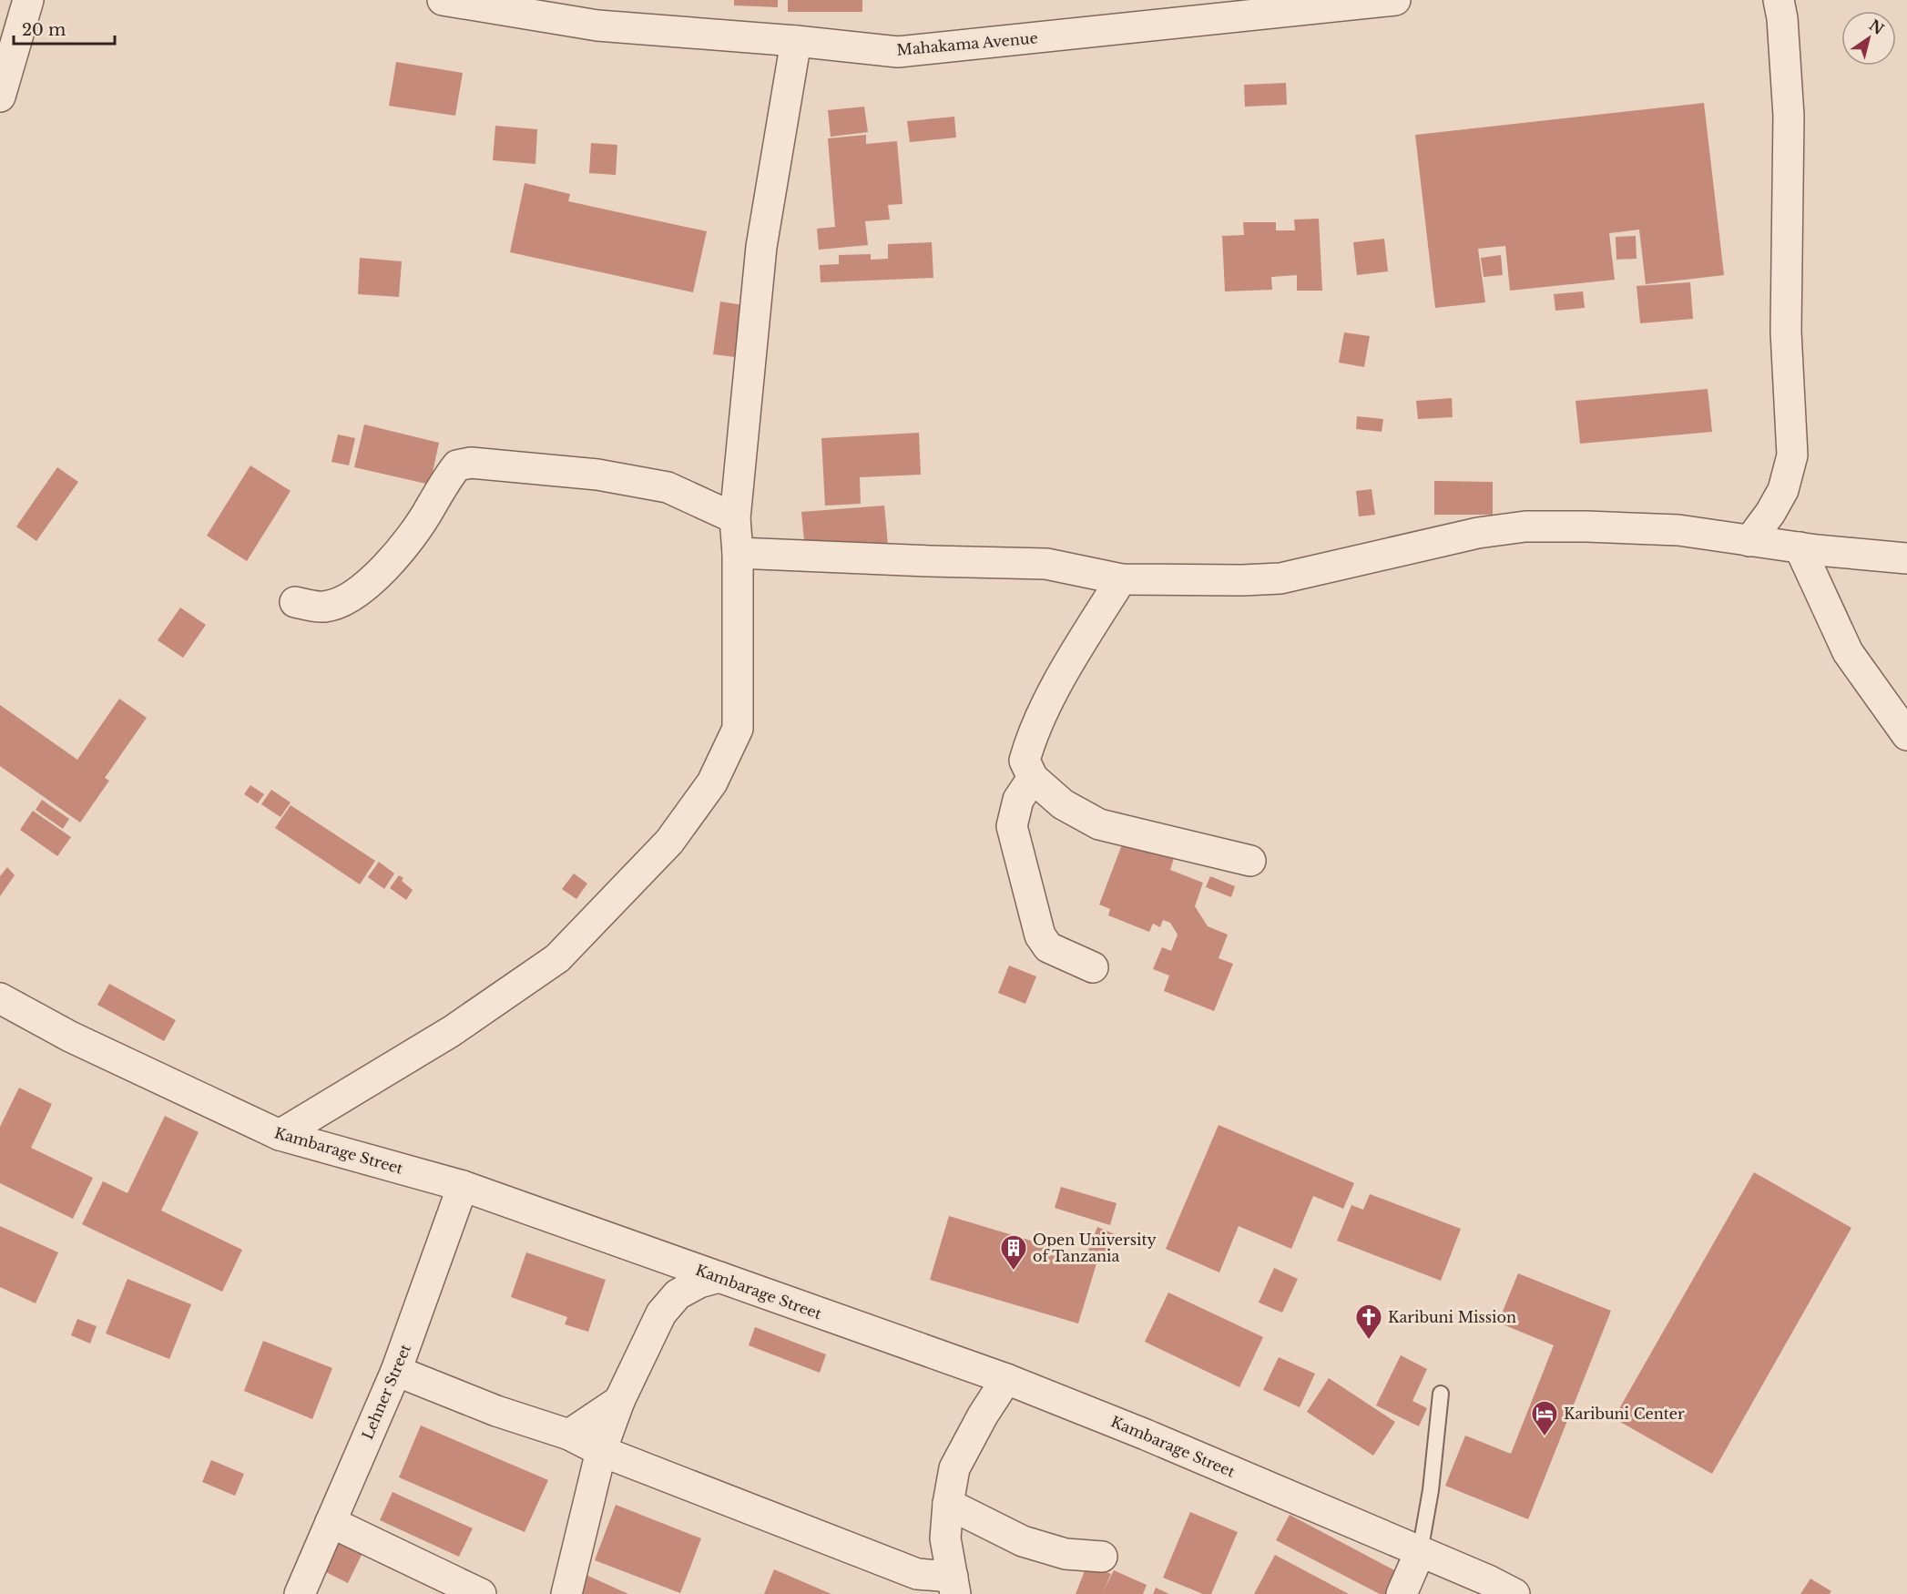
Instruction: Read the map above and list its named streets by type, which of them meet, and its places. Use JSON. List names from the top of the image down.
{
  "streets": {
    "street": ["Mahakama Avenue", "Kambarage Street", "Lehner Street"]
  },
  "crossings": [
    ["Kambarage Street", "Lehner Street"]
  ],
  "places": {
    "building": ["Open University of Tanzania"],
    "church": ["Karibuni Mission"],
    "hotel": ["Karibuni Center"]
  },
  "scale_bar": "20 m",
  "north": "top right"
}
